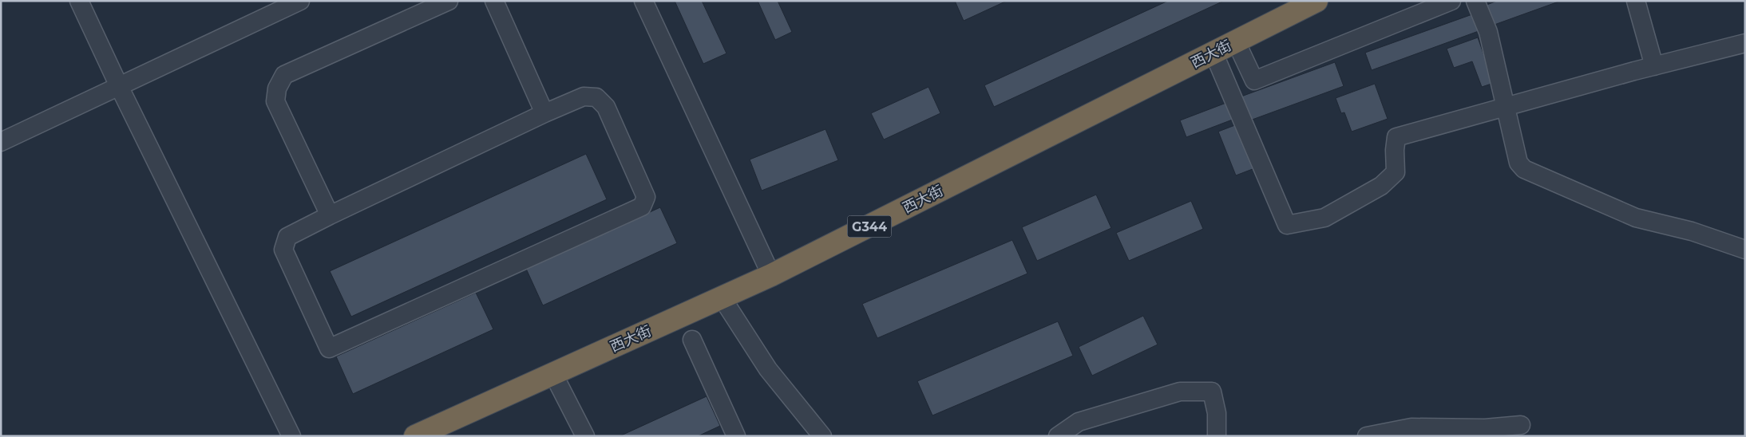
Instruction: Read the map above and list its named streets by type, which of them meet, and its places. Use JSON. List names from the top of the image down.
{
  "streets": {
    "highway": ["西大街", "G344"]
  }
}
